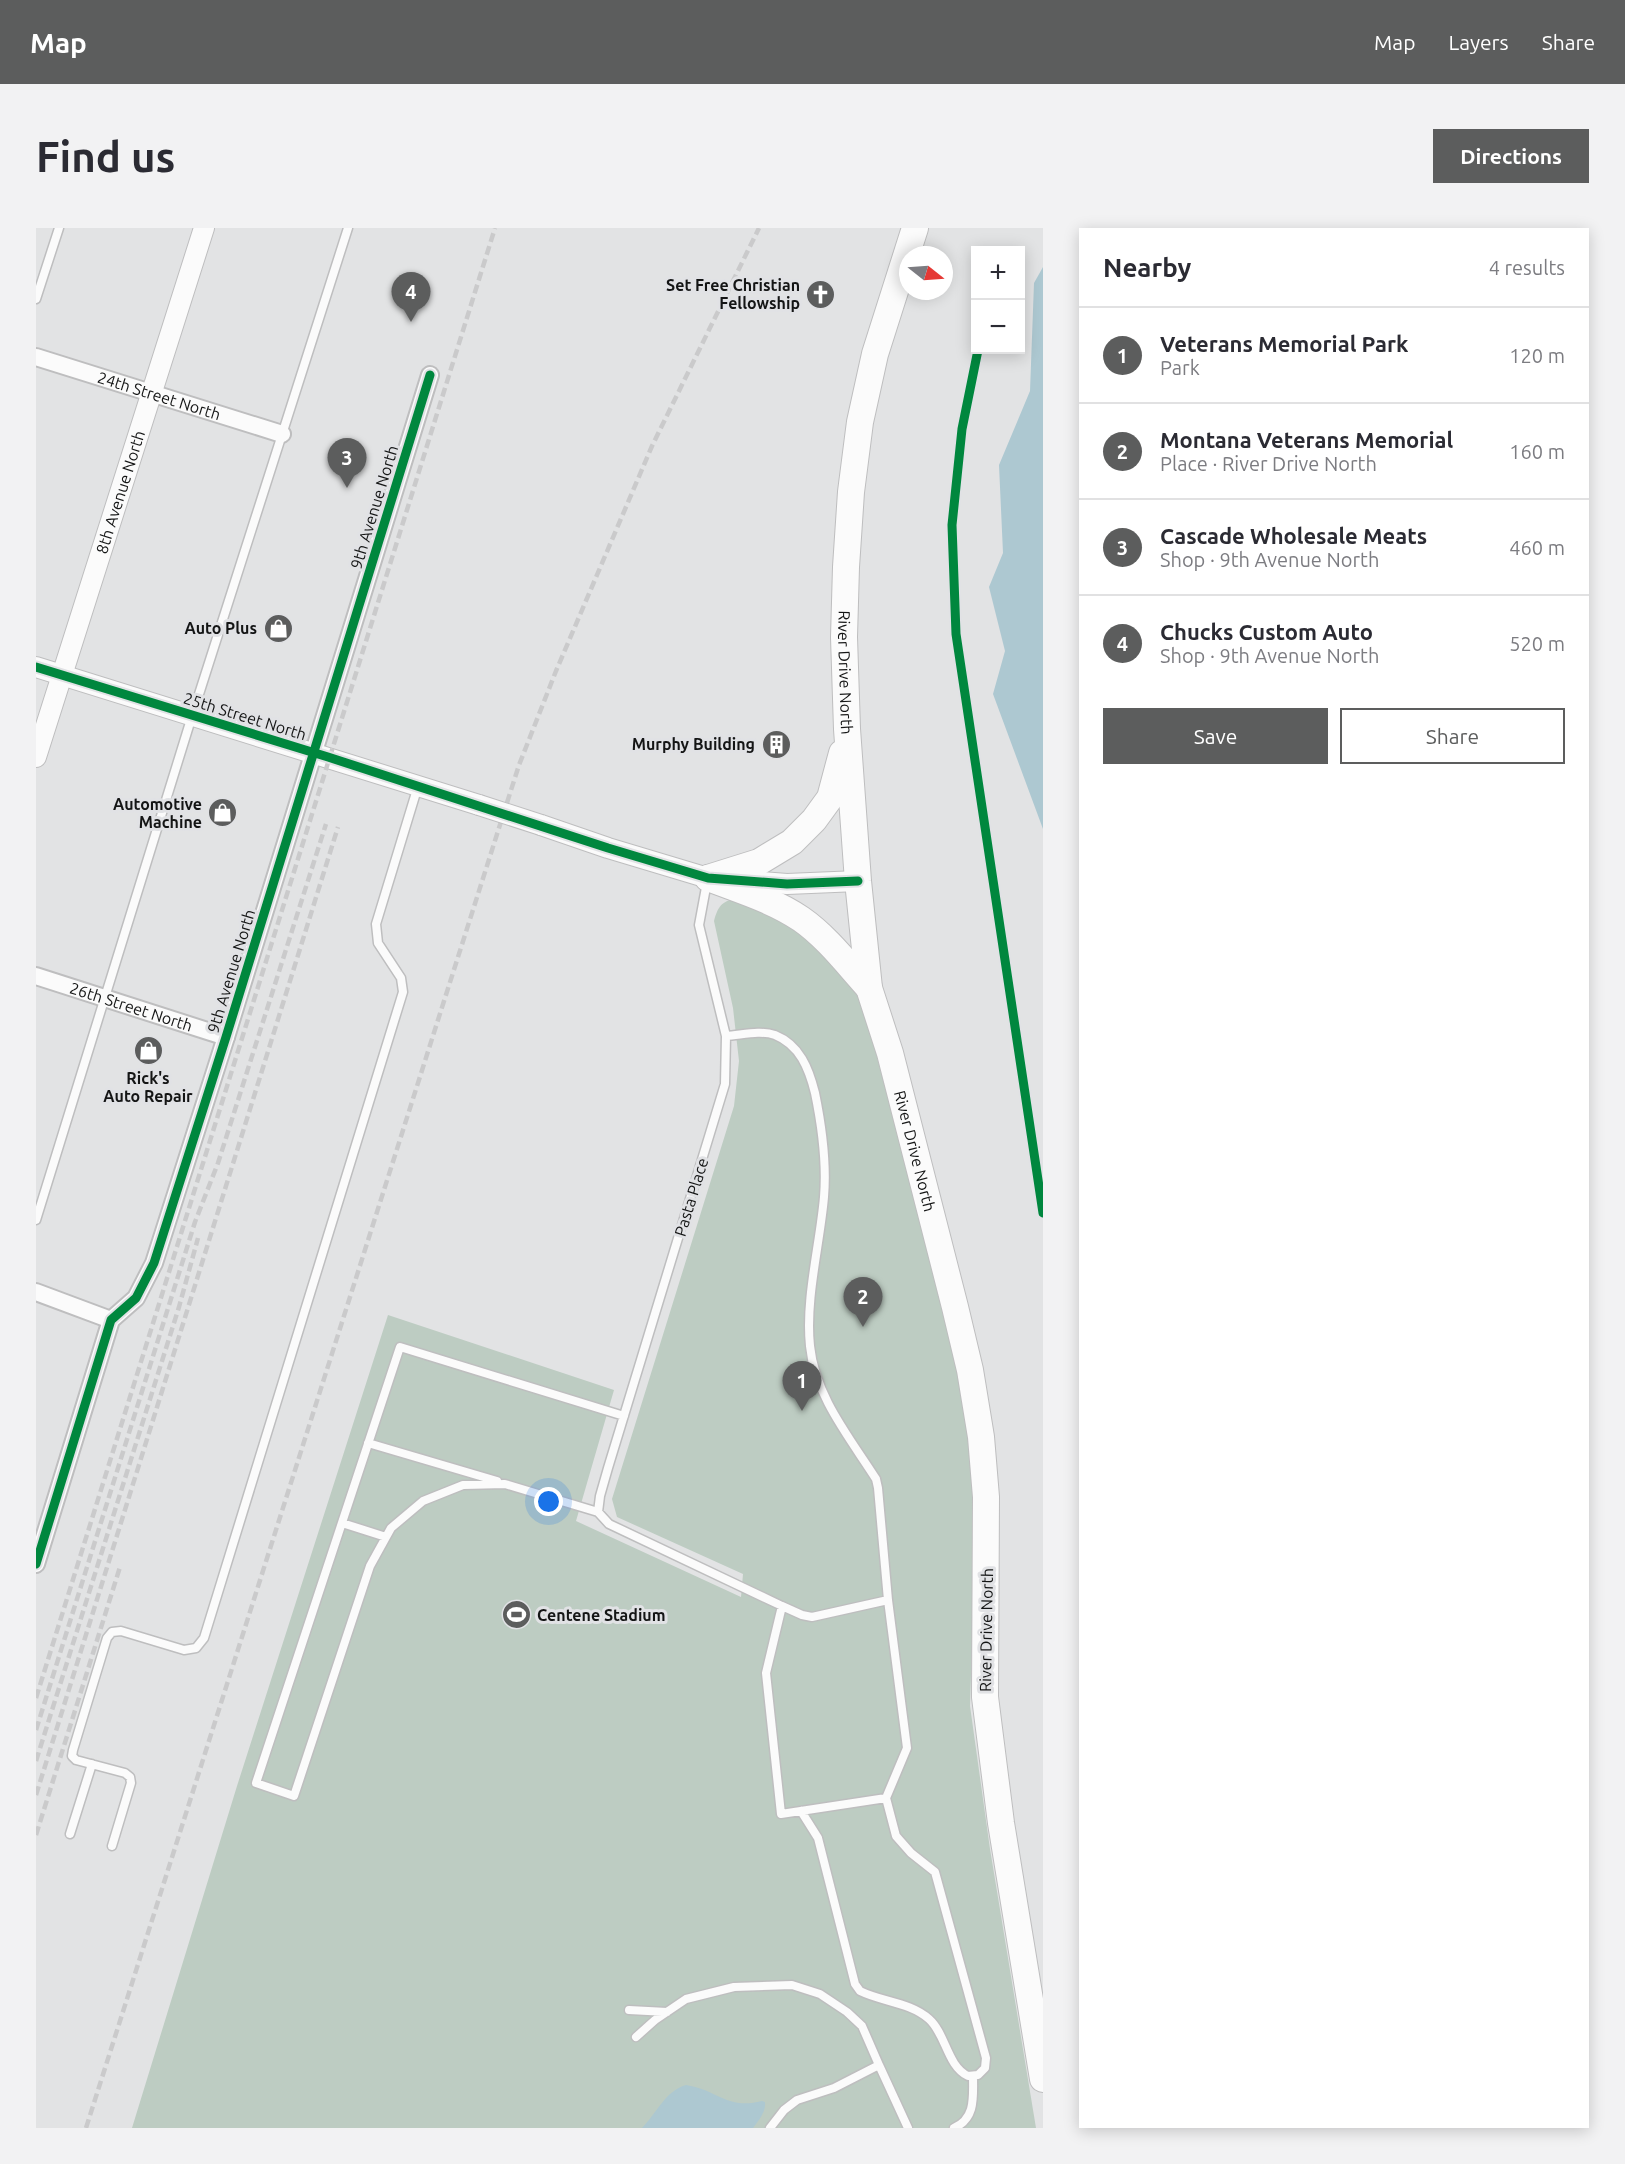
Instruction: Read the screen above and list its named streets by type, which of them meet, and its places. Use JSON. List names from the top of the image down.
{
  "streets": {
    "main road": ["River Drive North"],
    "street": [
      "24th Street North",
      "8th Avenue North",
      "9th Avenue North",
      "25th Street North",
      "26th Street North"
    ],
    "lane": ["Pasta Place"]
  },
  "crossings": [
    ["24th Street North", "8th Avenue North"],
    ["8th Avenue North", "25th Street North"],
    ["9th Avenue North", "25th Street North"],
    ["9th Avenue North", "26th Street North"],
    ["25th Street North", "Pasta Place"]
  ],
  "places": {
    "church": ["Set Free Christian Fellowship"],
    "shop": ["Auto Plus", "Automotive Machine", "Rick's Auto Repair"],
    "building": ["Murphy Building"],
    "sports": ["Centene Stadium"]
  },
  "north": "right",
  "page": {
    "header": "Map",
    "nav": ["Map", "Layers", "Share"],
    "buttons": [
      "Directions",
      ["Save", "Share"]
    ],
    "title": "Find us",
    "heading": ["Nearby", "4 results"],
    "map_buttons": ["+", "−"],
    "pins": [
      "4",
      "3",
      "2",
      "1"
    ],
    "list": [
      {
        "mark": "1",
        "name": "Veterans Memorial Park",
        "note": "Park",
        "value": "120 m"
      },
      {
        "mark": "2",
        "name": "Montana Veterans Memorial",
        "note": "Place · River Drive North",
        "value": "160 m"
      },
      {
        "mark": "3",
        "name": "Cascade Wholesale Meats",
        "note": "Shop · 9th Avenue North",
        "value": "460 m"
      },
      {
        "mark": "4",
        "name": "Chucks Custom Auto",
        "note": "Shop · 9th Avenue North",
        "value": "520 m"
      }
    ]
  }
}
